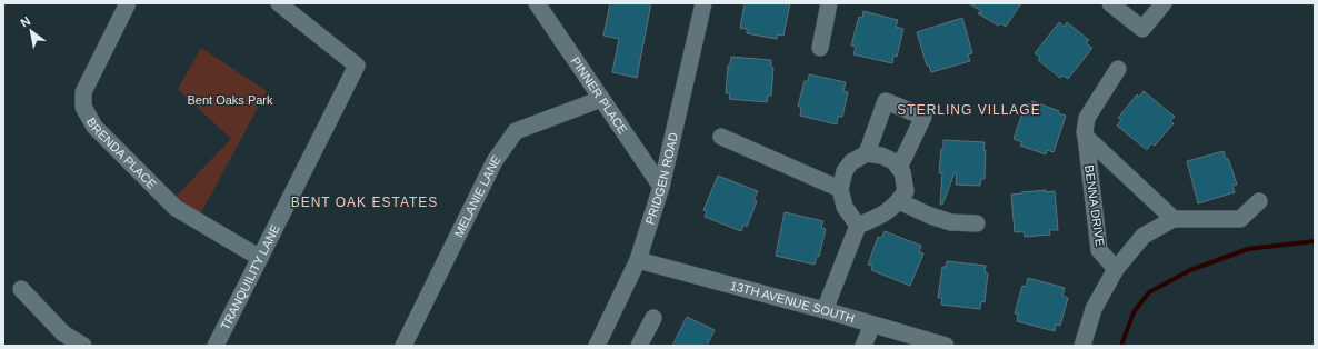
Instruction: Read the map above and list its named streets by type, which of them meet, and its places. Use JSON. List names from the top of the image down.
{
  "streets": {
    "street": [
      "PINNER PLACE",
      "BRENDA PLACE",
      "PRIDGEN ROAD",
      "MELANIE LANE",
      "BENNA DRIVE",
      "TRANQUILITY LANE",
      "13TH AVENUE SOUTH"
    ]
  },
  "crossings": [
    ["PINNER PLACE", "PRIDGEN ROAD"],
    ["PINNER PLACE", "MELANIE LANE"],
    ["BRENDA PLACE", "TRANQUILITY LANE"],
    ["PRIDGEN ROAD", "13TH AVENUE SOUTH"]
  ],
  "districts": ["STERLING VILLAGE", "BENT OAK ESTATES"],
  "parks": ["Bent Oaks Park"],
  "north": "top left"
}
